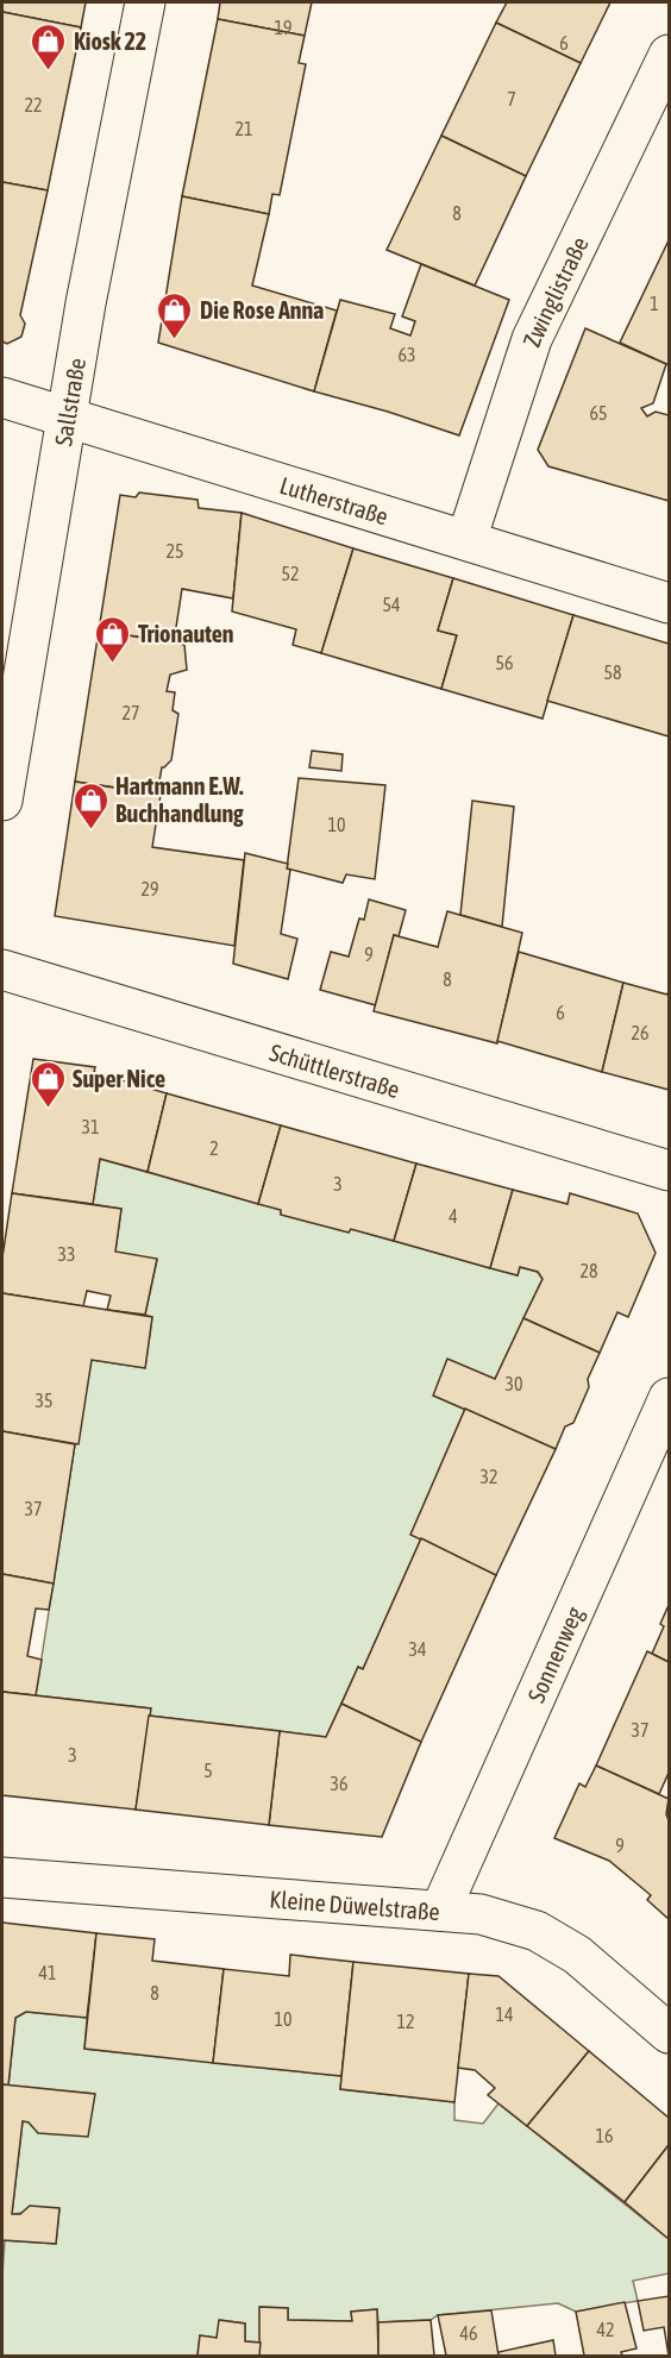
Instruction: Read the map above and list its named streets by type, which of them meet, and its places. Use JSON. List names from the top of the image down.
{
  "streets": {
    "street": [
      "Zwinglistraße",
      "Sallstraße",
      "Lutherstraße",
      "Schüttlerstraße",
      "Sonnenweg",
      "Kleine Düwelstraße"
    ]
  },
  "crossings": [
    ["Zwinglistraße", "Lutherstraße"],
    ["Sallstraße", "Lutherstraße"],
    ["Sonnenweg", "Kleine Düwelstraße"]
  ],
  "places": {
    "shop": [
      "Kiosk 22",
      "Die Rose Anna",
      "Trionauten",
      "Hartmann E.W. Buchhandlung",
      "Super Nice"
    ]
  },
  "house_numbers": [
    "19",
    "6",
    "7",
    "22",
    "21",
    "8",
    "1",
    "63",
    "65",
    "25",
    "52",
    "54",
    "56",
    "58",
    "27",
    "10",
    "29",
    "9",
    "8",
    "6",
    "26",
    "31",
    "2",
    "3",
    "4",
    "33",
    "28",
    "30",
    "35",
    "32",
    "37",
    "34",
    "37",
    "3",
    "5",
    "36",
    "9",
    "41",
    "8",
    "14",
    "10",
    "12",
    "16",
    "42",
    "46"
  ]
}
